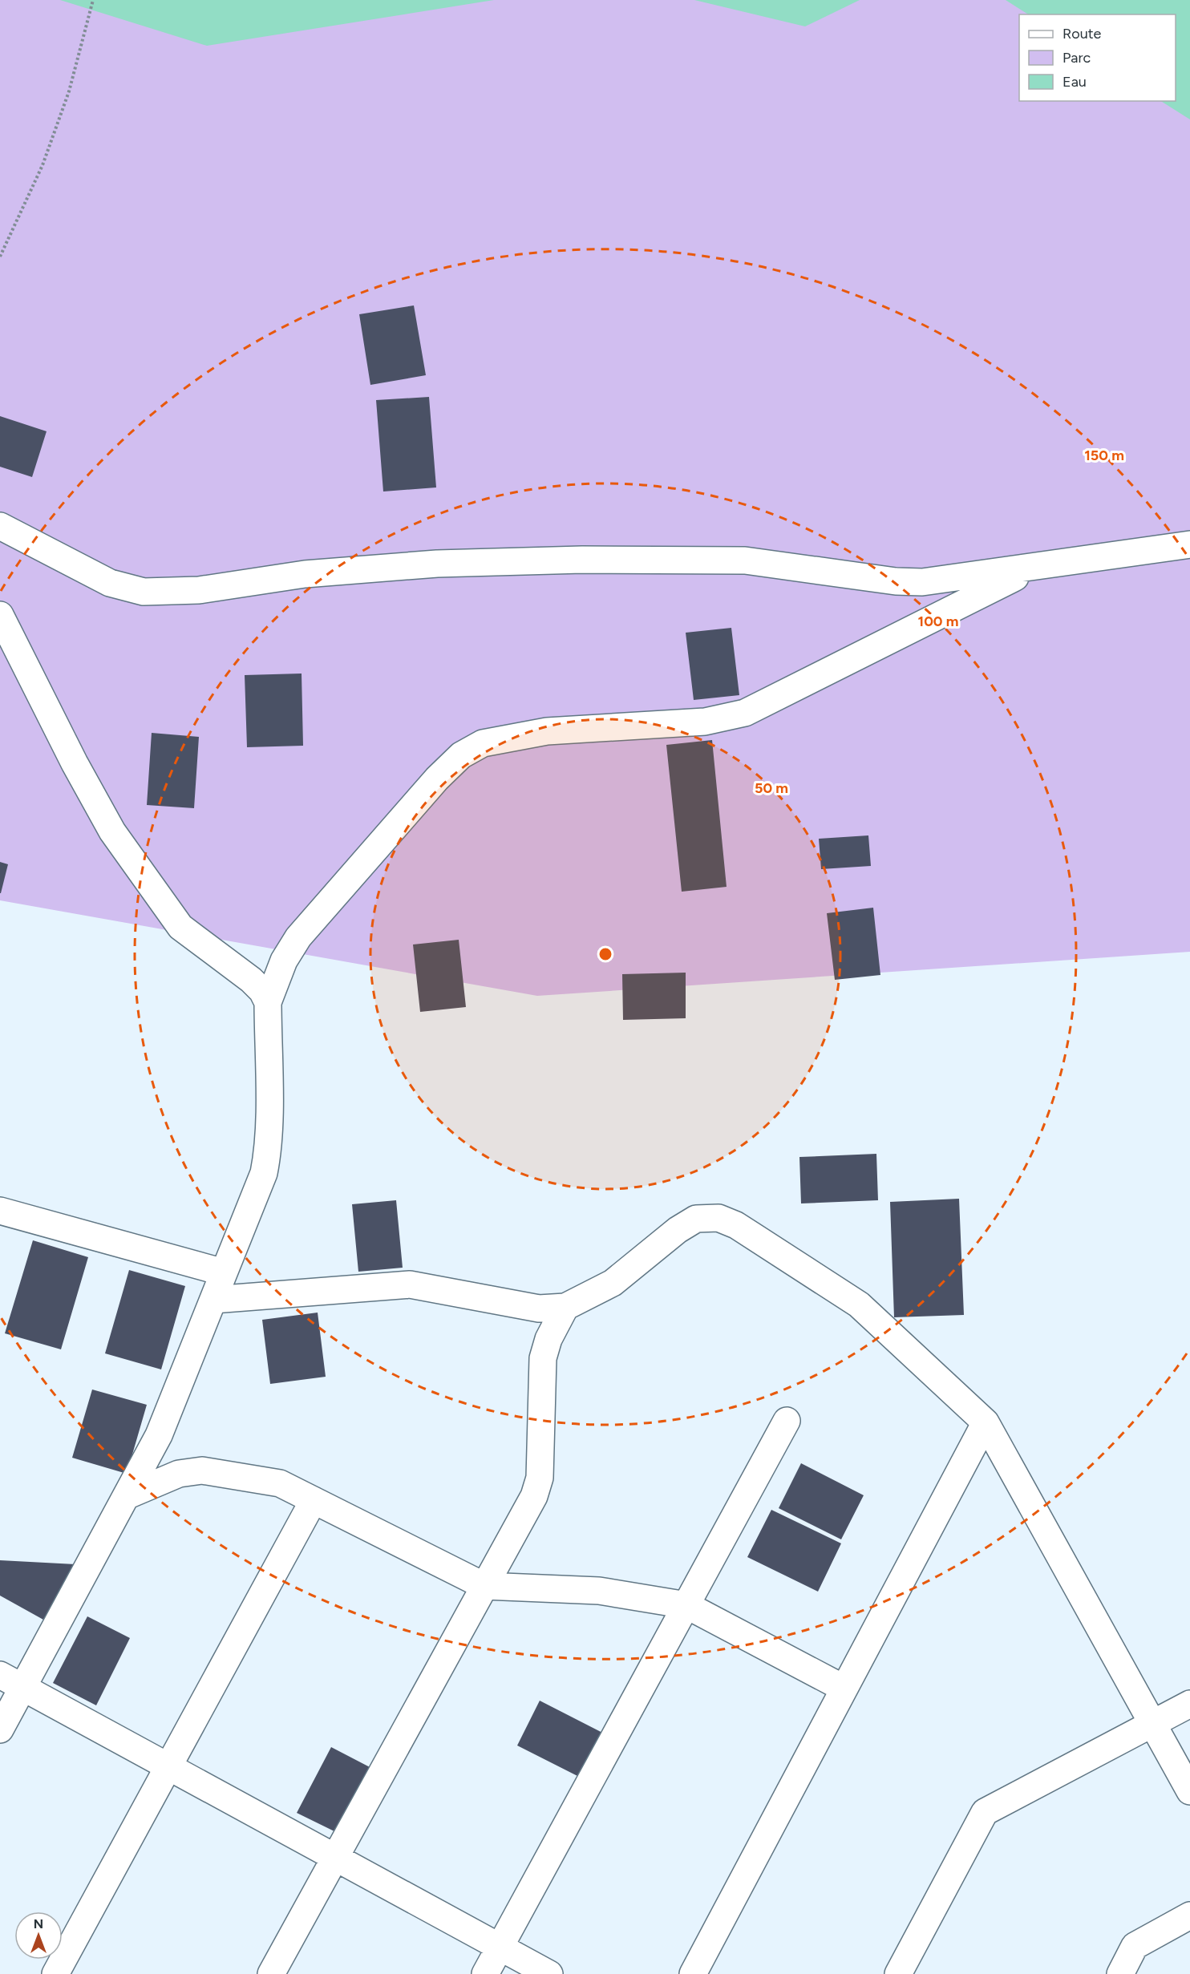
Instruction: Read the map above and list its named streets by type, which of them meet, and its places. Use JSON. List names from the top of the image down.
{
  "legend": ["Route", "Parc", "Eau"],
  "north": "top",
  "rings": ["150 m", "100 m", "50 m"]
}
